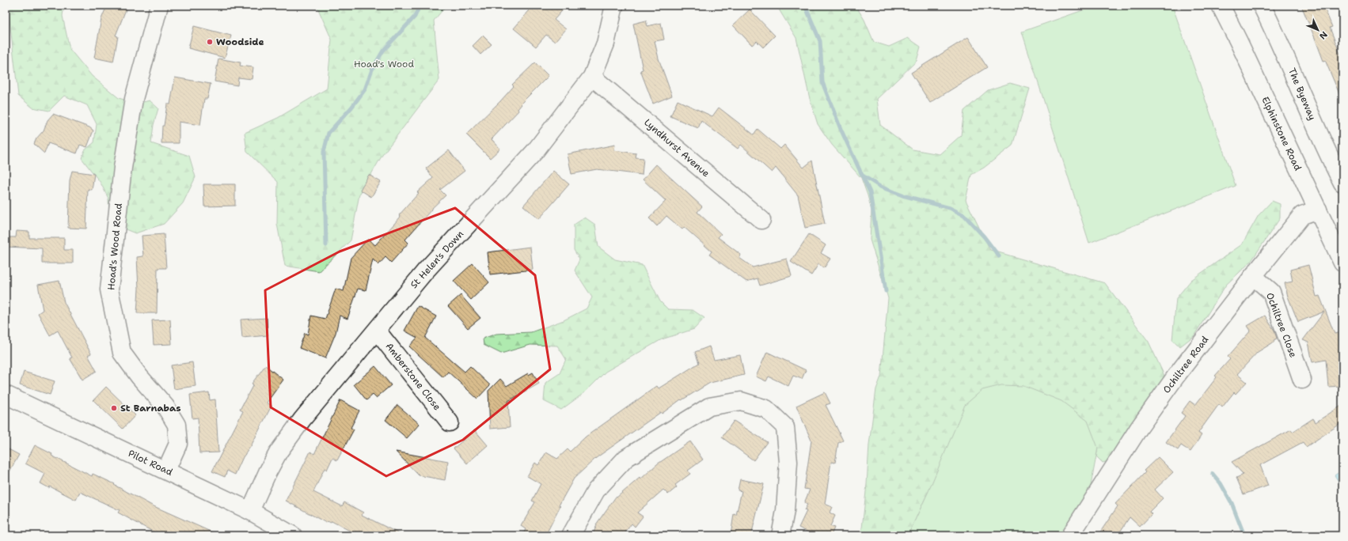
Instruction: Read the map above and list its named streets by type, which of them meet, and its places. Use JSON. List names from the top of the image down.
{
  "streets": {
    "street": [
      "The Byeway",
      "Elphinstone Road",
      "Lyndhurst Avenue",
      "Hoad's Wood Road",
      "St Helen's Down",
      "Ochiltree Close",
      "Ochiltree Road",
      "Amberstone Close",
      "Pilot Road"
    ]
  },
  "crossings": [
    ["Elphinstone Road", "Ochiltree Road"],
    ["Lyndhurst Avenue", "St Helen's Down"],
    ["Hoad's Wood Road", "Pilot Road"],
    ["St Helen's Down", "Amberstone Close"],
    ["St Helen's Down", "Pilot Road"],
    ["Ochiltree Close", "Ochiltree Road"]
  ],
  "parks": ["Hoad's Wood"],
  "places": ["Woodside", "St Barnabas"],
  "north": "bottom right"
}
